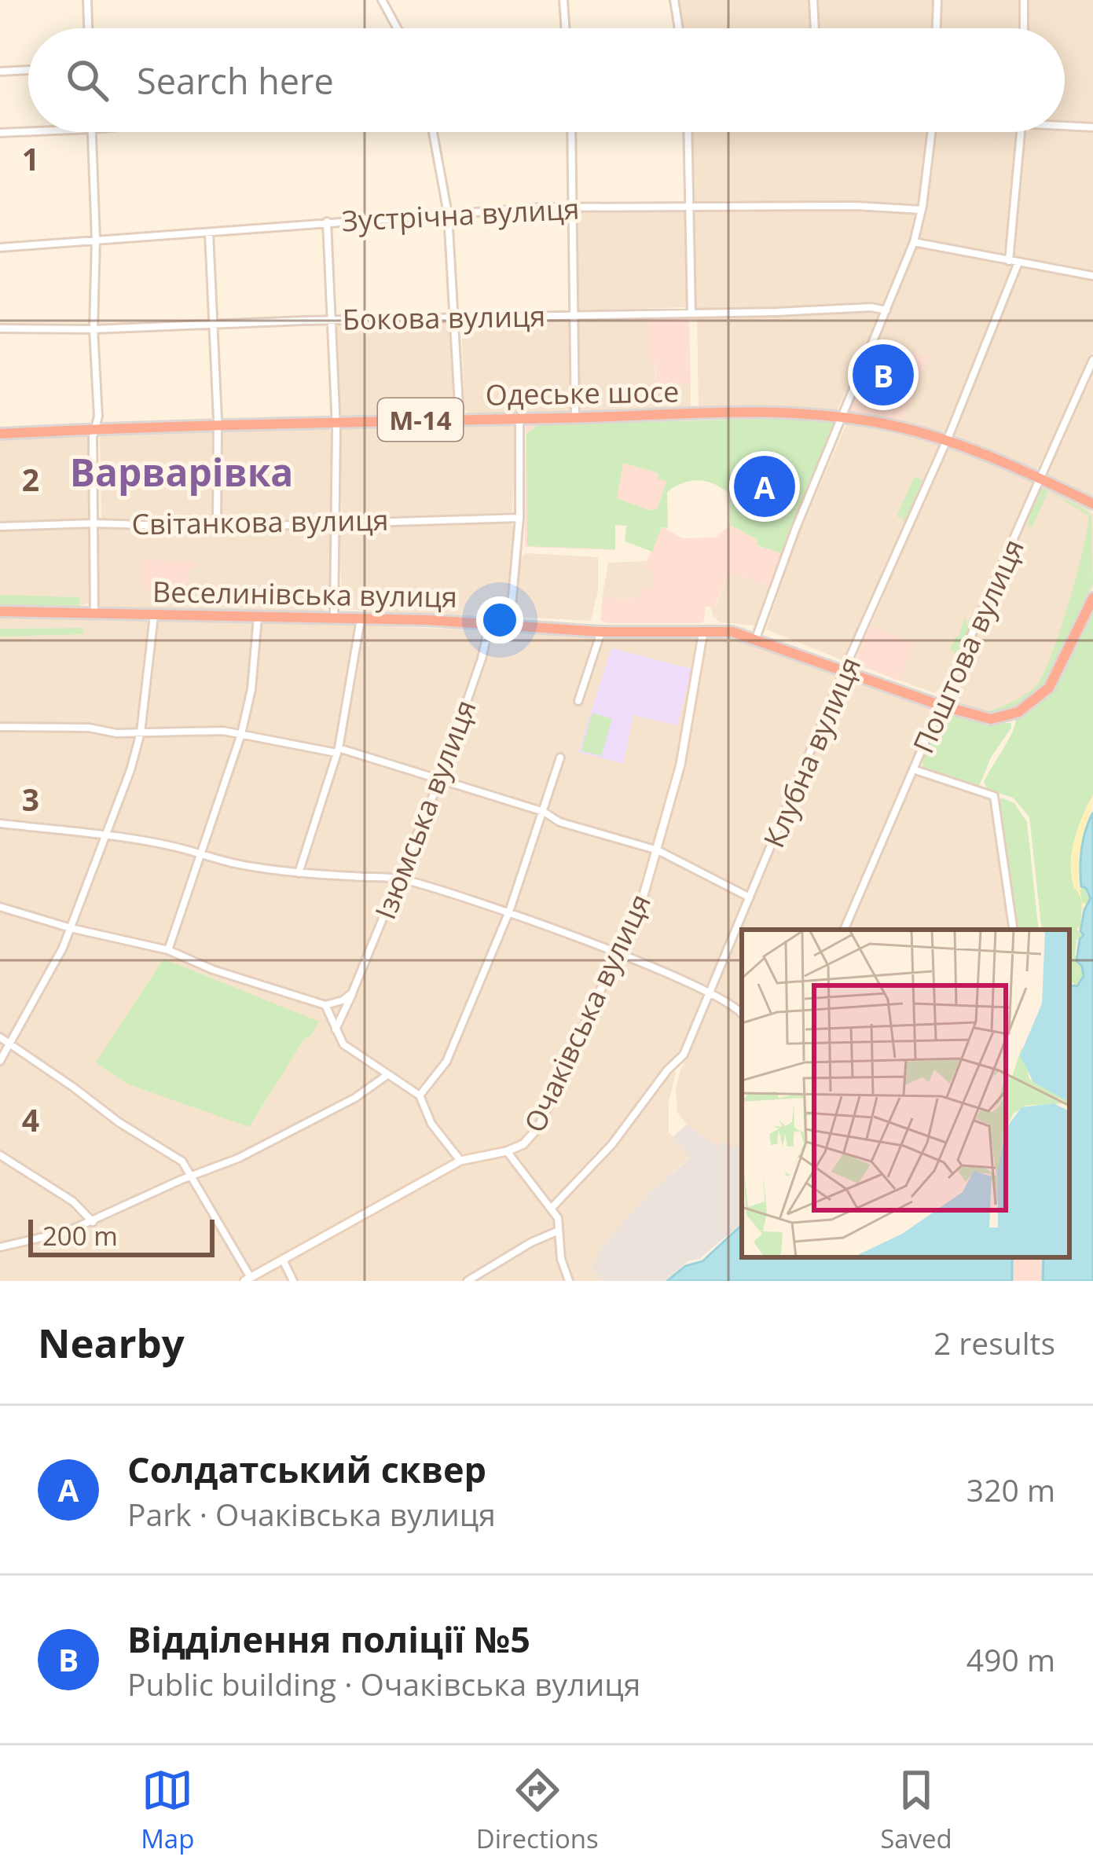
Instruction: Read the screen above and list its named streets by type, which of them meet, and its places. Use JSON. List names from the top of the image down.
{
  "streets": {
    "highway": ["Одеське шосе", "М-14", "Веселинівська вулиця"],
    "street": [
      "Зустрічна вулиця",
      "Бокова вулиця",
      "Світанкова вулиця",
      "Поштова вулиця",
      "Клубна вулиця",
      "Ізюмська вулиця",
      "Очаківська вулиця"
    ]
  },
  "crossings": [
    ["Одеське шосе", "Поштова вулиця"],
    ["Одеське шосе", "Клубна вулиця"],
    ["Веселинівська вулиця", "Поштова вулиця"],
    ["Веселинівська вулиця", "Клубна вулиця"],
    ["Веселинівська вулиця", "Ізюмська вулиця"],
    ["Веселинівська вулиця", "Очаківська вулиця"]
  ],
  "districts": ["Варварівка"],
  "scale_bar": "200 m",
  "page": {
    "search": "Search here",
    "pins": ["B", "A"],
    "scale": "200 m",
    "heading": ["Nearby", "2 results"],
    "list": [
      {
        "mark": "A",
        "name": "Солдатський сквер",
        "note": "Park · Очаківська вулиця",
        "value": "320 m"
      },
      {
        "mark": "B",
        "name": "Відділення поліції №5",
        "note": "Public building · Очаківська вулиця",
        "value": "490 m"
      }
    ],
    "nav": ["Map", "Directions", "Saved"]
  },
  "grid": {
    "rows": [
      "1",
      "2",
      "3",
      "4"
    ]
  }
}
